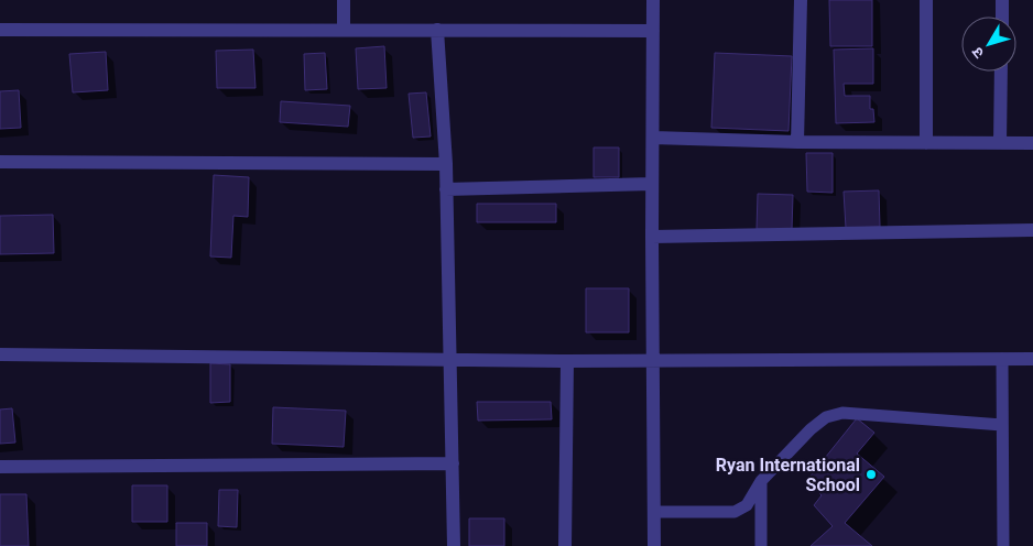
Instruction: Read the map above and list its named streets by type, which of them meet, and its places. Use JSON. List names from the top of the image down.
{
  "places": ["Ryan International School"],
  "north": "bottom left"
}
